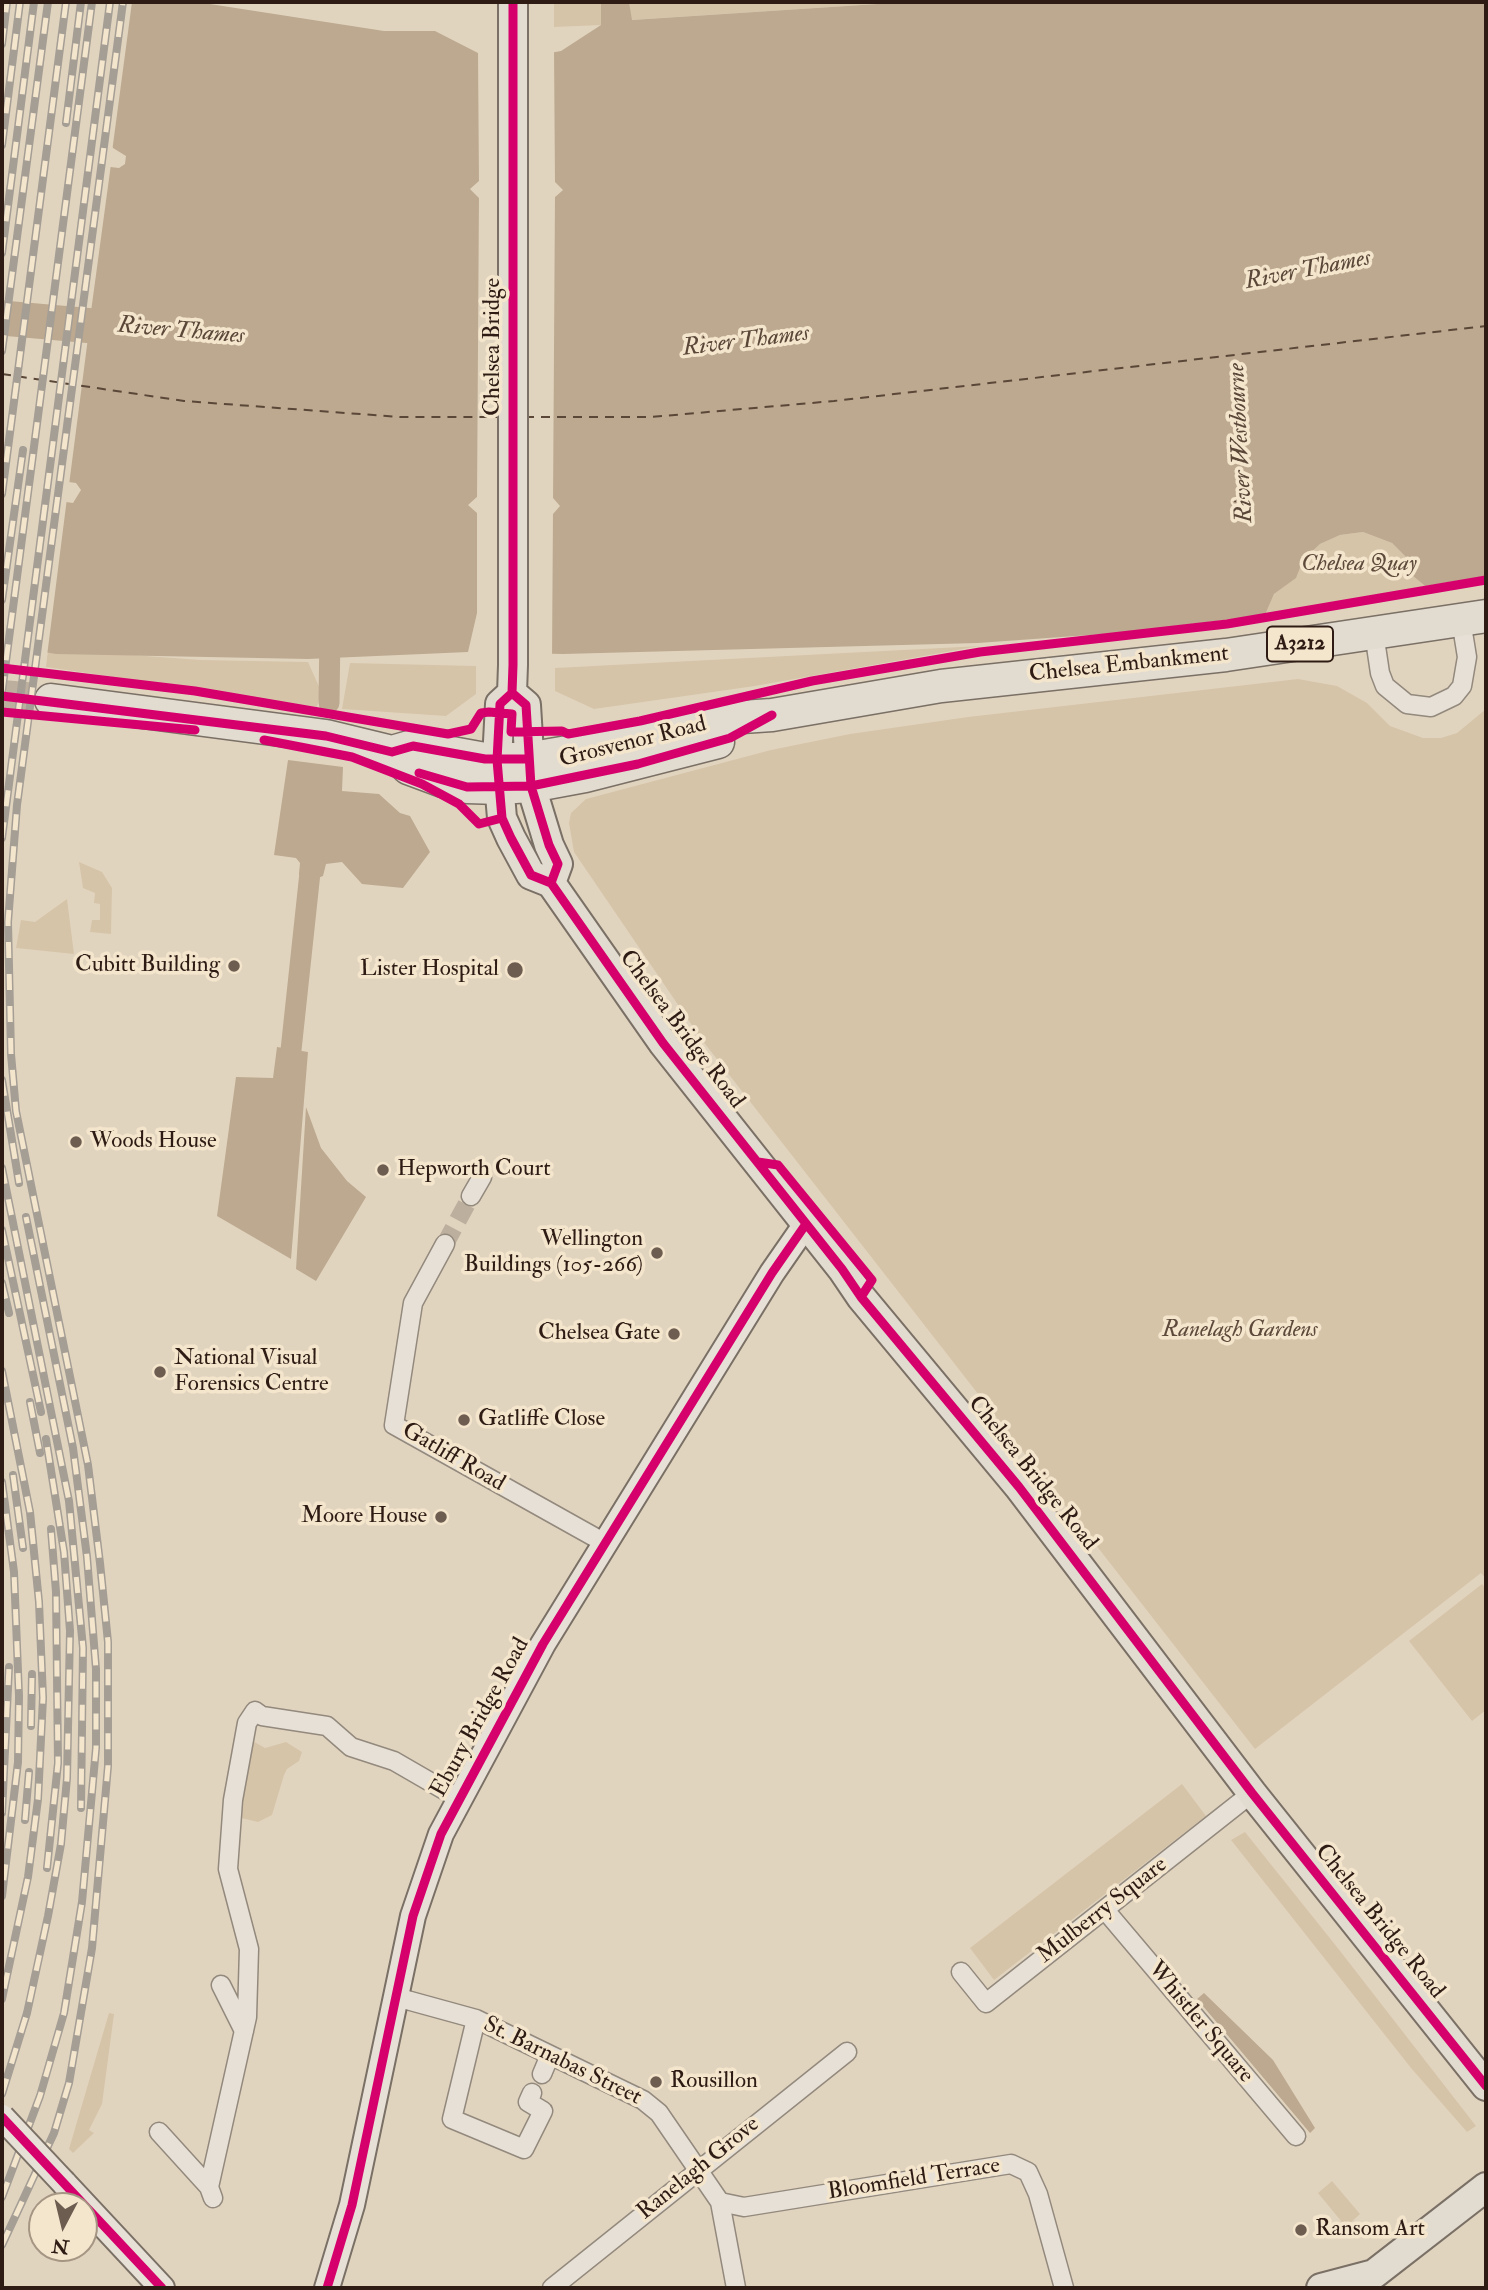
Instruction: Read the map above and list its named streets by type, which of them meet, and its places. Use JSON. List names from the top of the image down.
{
  "streets": {
    "highway": ["A3212", "Chelsea Embankment", "Grosvenor Road"],
    "main road": ["Chelsea Bridge", "Chelsea Bridge Road", "Ebury Bridge Road"],
    "street": [
      "Gatliff Road",
      "Mulberry Square",
      "Whistler Square",
      "St. Barnabas Street",
      "Ranelagh Grove",
      "Bloomfield Terrace"
    ]
  },
  "crossings": [
    ["Chelsea Bridge", "Grosvenor Road"],
    ["Chelsea Bridge", "Chelsea Bridge Road"],
    ["Chelsea Embankment", "Grosvenor Road"],
    ["Grosvenor Road", "Chelsea Bridge Road"],
    ["Chelsea Bridge Road", "Ebury Bridge Road"],
    ["Chelsea Bridge Road", "Mulberry Square"],
    ["Gatliff Road", "Ebury Bridge Road"],
    ["Ebury Bridge Road", "St. Barnabas Street"],
    ["Mulberry Square", "Whistler Square"],
    ["St. Barnabas Street", "Ranelagh Grove"],
    ["St. Barnabas Street", "Bloomfield Terrace"]
  ],
  "water": ["River Thames", "River Westbourne"],
  "parks": ["Chelsea Quay", "Ranelagh Gardens"],
  "places": [
    "Cubitt Building",
    "Lister Hospital",
    "Woods House",
    "Hepworth Court",
    "Wellington Buildings (105-266)",
    "Chelsea Gate",
    "National Visual Forensics Centre",
    "Gatliffe Close",
    "Moore House",
    "Rousillon",
    "Ransom Art"
  ],
  "north": "bottom"
}
